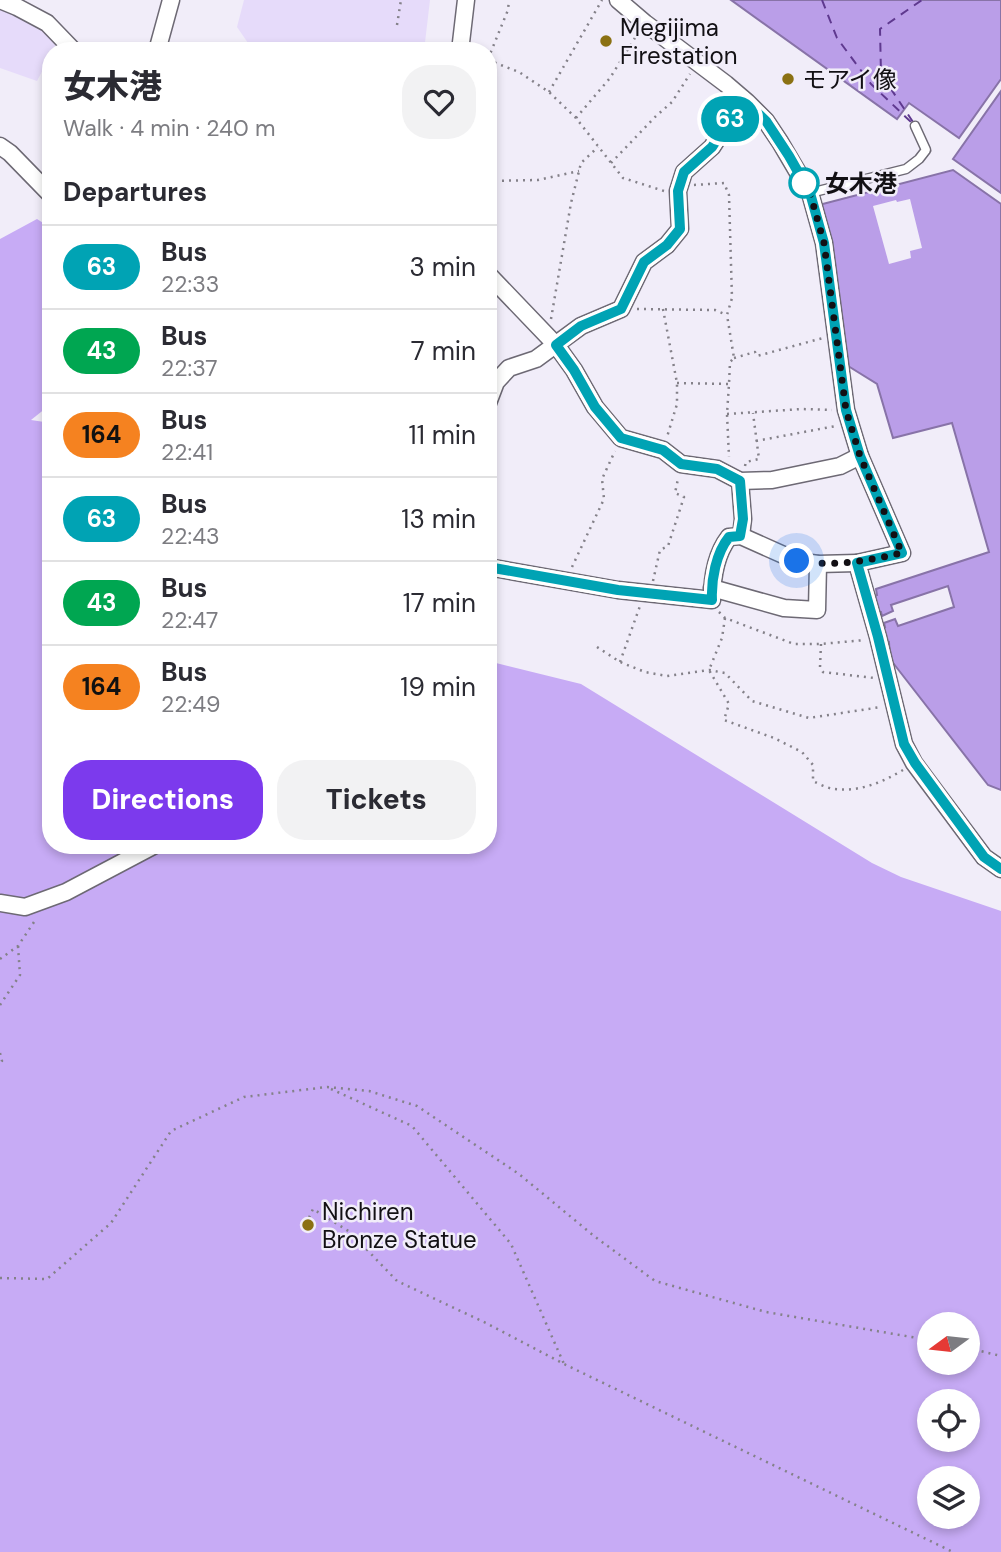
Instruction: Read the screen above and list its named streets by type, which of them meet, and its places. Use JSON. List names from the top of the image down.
{
  "places": [
    "Megijima Firestation",
    "モアイ像",
    "女木港",
    "Nichiren Bronze Statue"
  ],
  "lines": ["bus line 63"],
  "north": "left",
  "page": {
    "on_map": "63",
    "heading": [
      ["女木港", "Walk · 4 min · 240 m"],
      "Departures"
    ],
    "list": [
      {
        "mark": "63",
        "name": "Bus",
        "note": "22:33",
        "value": "3 min"
      },
      {
        "mark": "43",
        "name": "Bus",
        "note": "22:37",
        "value": "7 min"
      },
      {
        "mark": "164",
        "name": "Bus",
        "note": "22:41",
        "value": "11 min"
      },
      {
        "mark": "63",
        "name": "Bus",
        "note": "22:43",
        "value": "13 min"
      },
      {
        "mark": "43",
        "name": "Bus",
        "note": "22:47",
        "value": "17 min"
      },
      {
        "mark": "164",
        "name": "Bus",
        "note": "22:49",
        "value": "19 min"
      }
    ],
    "buttons": ["Directions", "Tickets"]
  }
}
